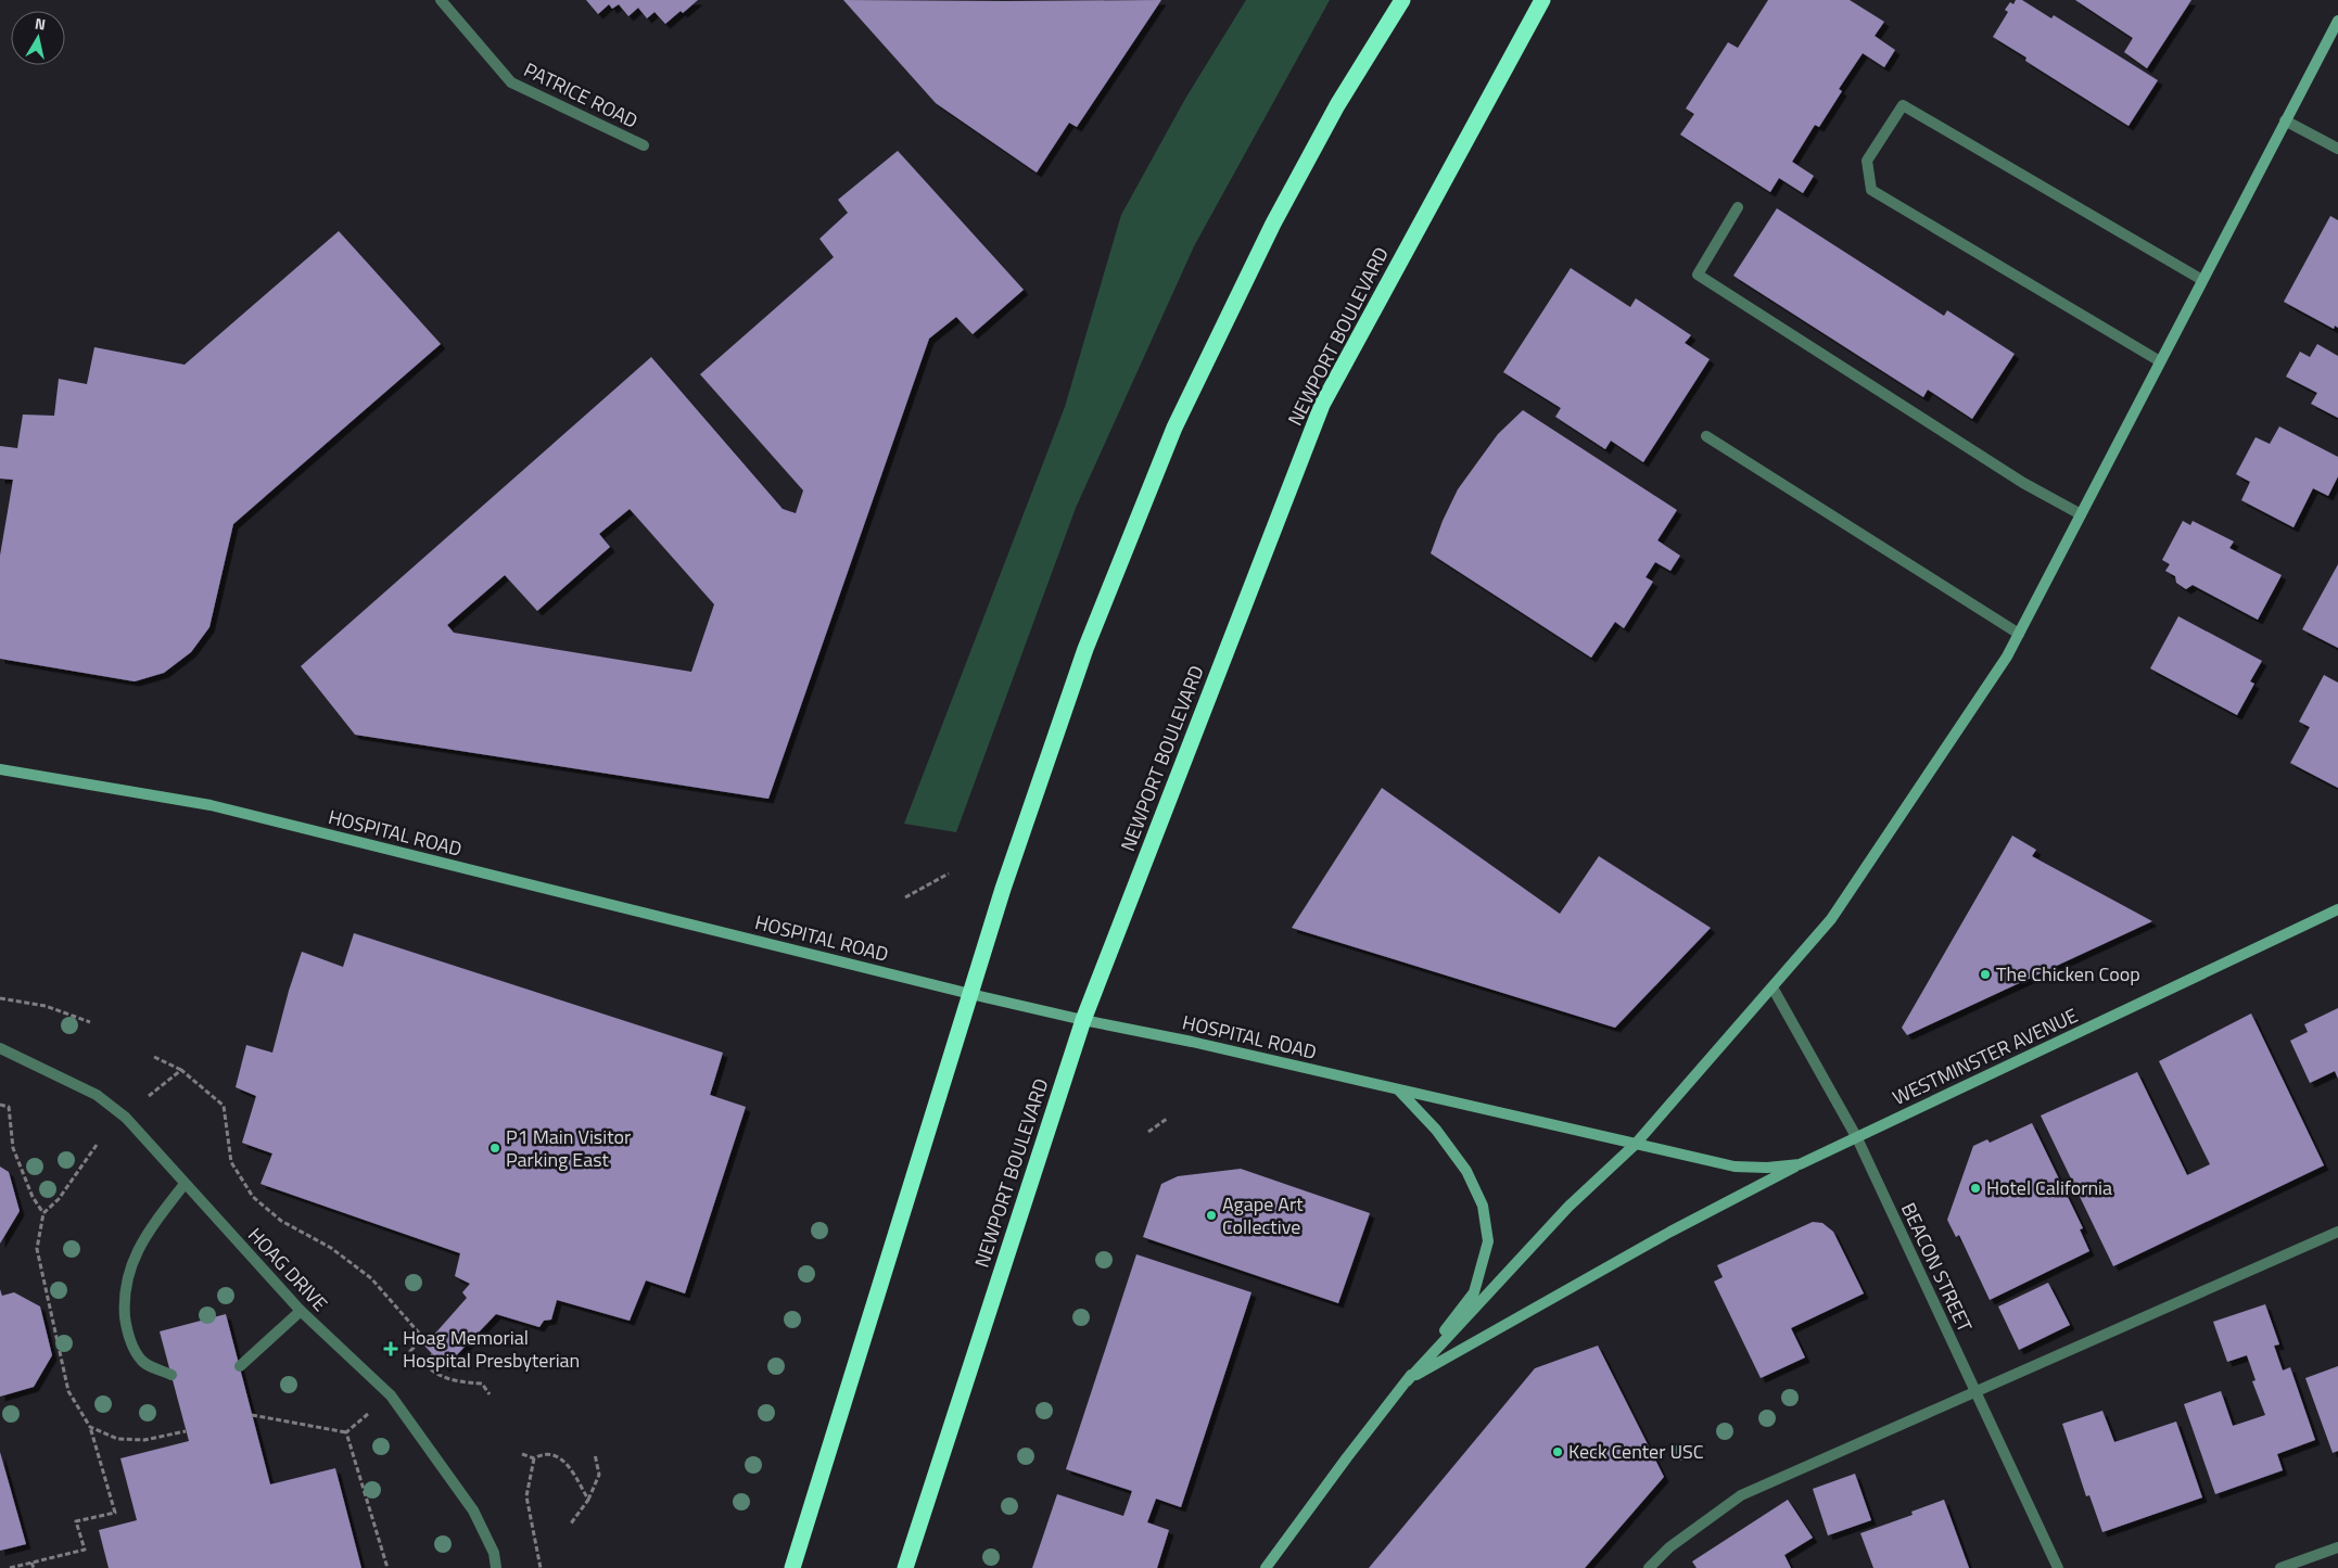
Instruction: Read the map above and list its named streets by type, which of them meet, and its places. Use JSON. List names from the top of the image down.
{
  "streets": {
    "highway": ["NEWPORT BOULEVARD"],
    "street": [
      "PATRICE ROAD",
      "HOSPITAL ROAD",
      "WESTMINSTER AVENUE",
      "BEACON STREET",
      "HOAG DRIVE"
    ]
  },
  "crossings": [
    ["NEWPORT BOULEVARD", "HOSPITAL ROAD"],
    ["HOSPITAL ROAD", "WESTMINSTER AVENUE"],
    ["WESTMINSTER AVENUE", "BEACON STREET"]
  ],
  "places": {
    "other": [
      "The Chicken Coop",
      "P1 Main Visitor Parking East",
      "Hotel California",
      "Agape Art Collective",
      "Keck Center USC"
    ],
    "health": ["Hoag Memorial Hospital Presbyterian"]
  },
  "north": "top"
}
